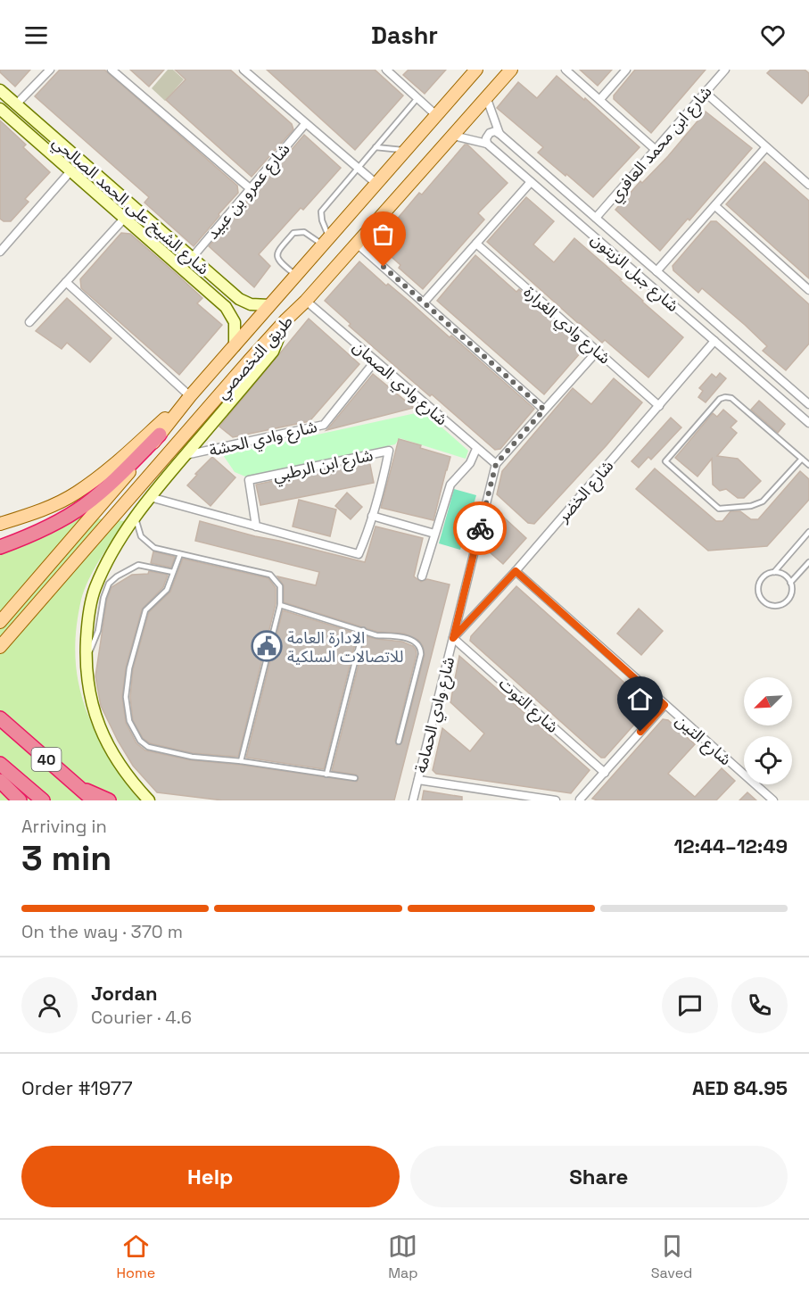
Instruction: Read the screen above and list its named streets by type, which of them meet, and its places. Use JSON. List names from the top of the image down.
{
  "streets": {
    "highway": ["40"],
    "main road": ["طريق التخصصي"],
    "street": [
      "شارع ابن محمد العافري",
      "شارع عمرو بن عبيد",
      "شارع الشيخ على الحمد الصالحي",
      "شارع جبل الزيتون",
      "شارع وادي الغرارة",
      "شارع وادي الصمان",
      "شارع وادي الحشة",
      "شارع ابن الرطبي",
      "شارع الخضر",
      "شارع التوت",
      "شارع وادي الحمامة",
      "شارع التين"
    ]
  },
  "crossings": [
    ["شارع ابن محمد العافري", "شارع جبل الزيتون"],
    ["شارع عمرو بن عبيد", "شارع الشيخ على الحمد الصالحي"],
    ["شارع الشيخ على الحمد الصالحي", "طريق التخصصي"],
    ["شارع جبل الزيتون", "طريق التخصصي"],
    ["شارع جبل الزيتون", "شارع الخضر"],
    ["شارع وادي الغرارة", "شارع الخضر"],
    ["شارع وادي الغرارة", "شارع وادي الحمامة"],
    ["طريق التخصصي", "شارع وادي الصمان"],
    ["شارع وادي الصمان", "شارع وادي الحشة"],
    ["شارع وادي الصمان", "شارع وادي الحمامة"],
    ["شارع الخضر", "شارع التوت"],
    ["شارع الخضر", "شارع وادي الحمامة"],
    ["شارع الخضر", "شارع التين"],
    ["شارع التوت", "شارع وادي الحمامة"]
  ],
  "places": {
    "public building": ["الادارة العامة للاتصالات السلكية"]
  },
  "north": "bottom left",
  "page": {
    "header": "Dashr",
    "heading": ["3 min", "Arriving in", "12:44–12:49"],
    "panel": [
      "Jordan",
      "Courier · 4.6",
      "Order #1977",
      "AED 84.95"
    ],
    "bar": "On the way · 370 m",
    "buttons": ["Help", "Share"],
    "tabs": ["Home", "Map", "Saved"]
  }
}
